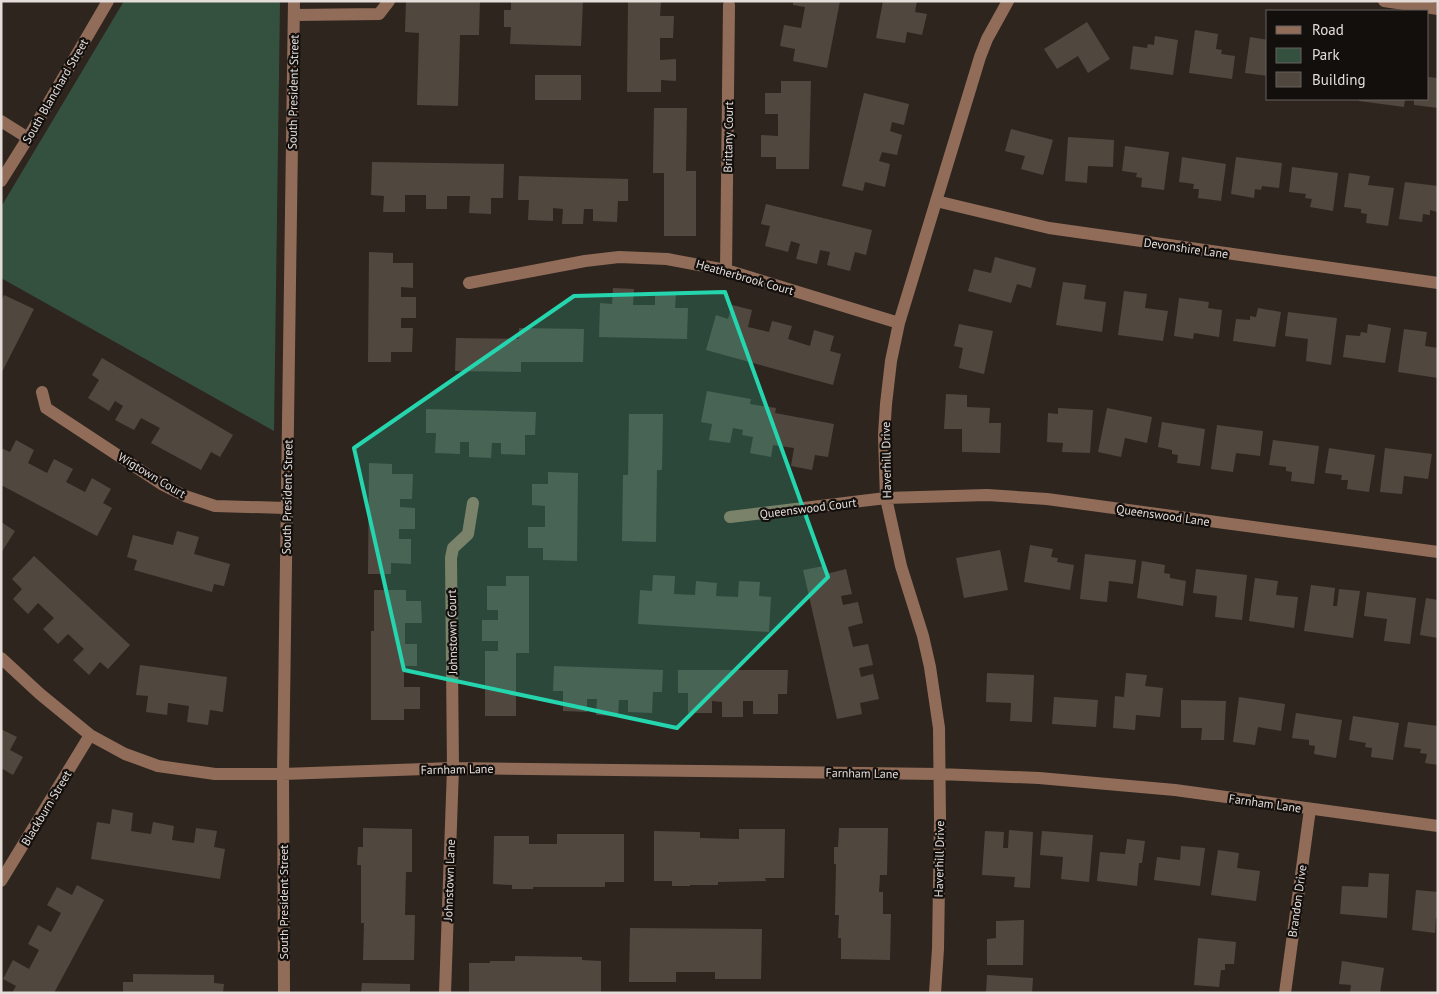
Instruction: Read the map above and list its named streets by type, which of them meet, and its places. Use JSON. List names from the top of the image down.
{
  "streets": {
    "street": [
      "South Blanchard Street",
      "South President Street",
      "Brittany Court",
      "Devonshire Lane",
      "Heatherbrook Court",
      "Haverhill Drive",
      "Wigtown Court",
      "Queenswood Court",
      "Queenswood Lane",
      "Johnstown Court",
      "Farnham Lane",
      "Blackburn Street",
      "Johnstown Lane",
      "Brandon Drive"
    ]
  },
  "crossings": [
    ["South President Street", "Wigtown Court"],
    ["South President Street", "Farnham Lane"],
    ["Brittany Court", "Heatherbrook Court"],
    ["Devonshire Lane", "Haverhill Drive"],
    ["Heatherbrook Court", "Haverhill Drive"],
    ["Haverhill Drive", "Queenswood Court"],
    ["Haverhill Drive", "Queenswood Lane"],
    ["Haverhill Drive", "Farnham Lane"],
    ["Queenswood Court", "Queenswood Lane"],
    ["Johnstown Court", "Farnham Lane"],
    ["Johnstown Court", "Johnstown Lane"],
    ["Farnham Lane", "Blackburn Street"],
    ["Farnham Lane", "Johnstown Lane"],
    ["Farnham Lane", "Brandon Drive"]
  ],
  "legend": ["Road", "Park", "Building"]
}
